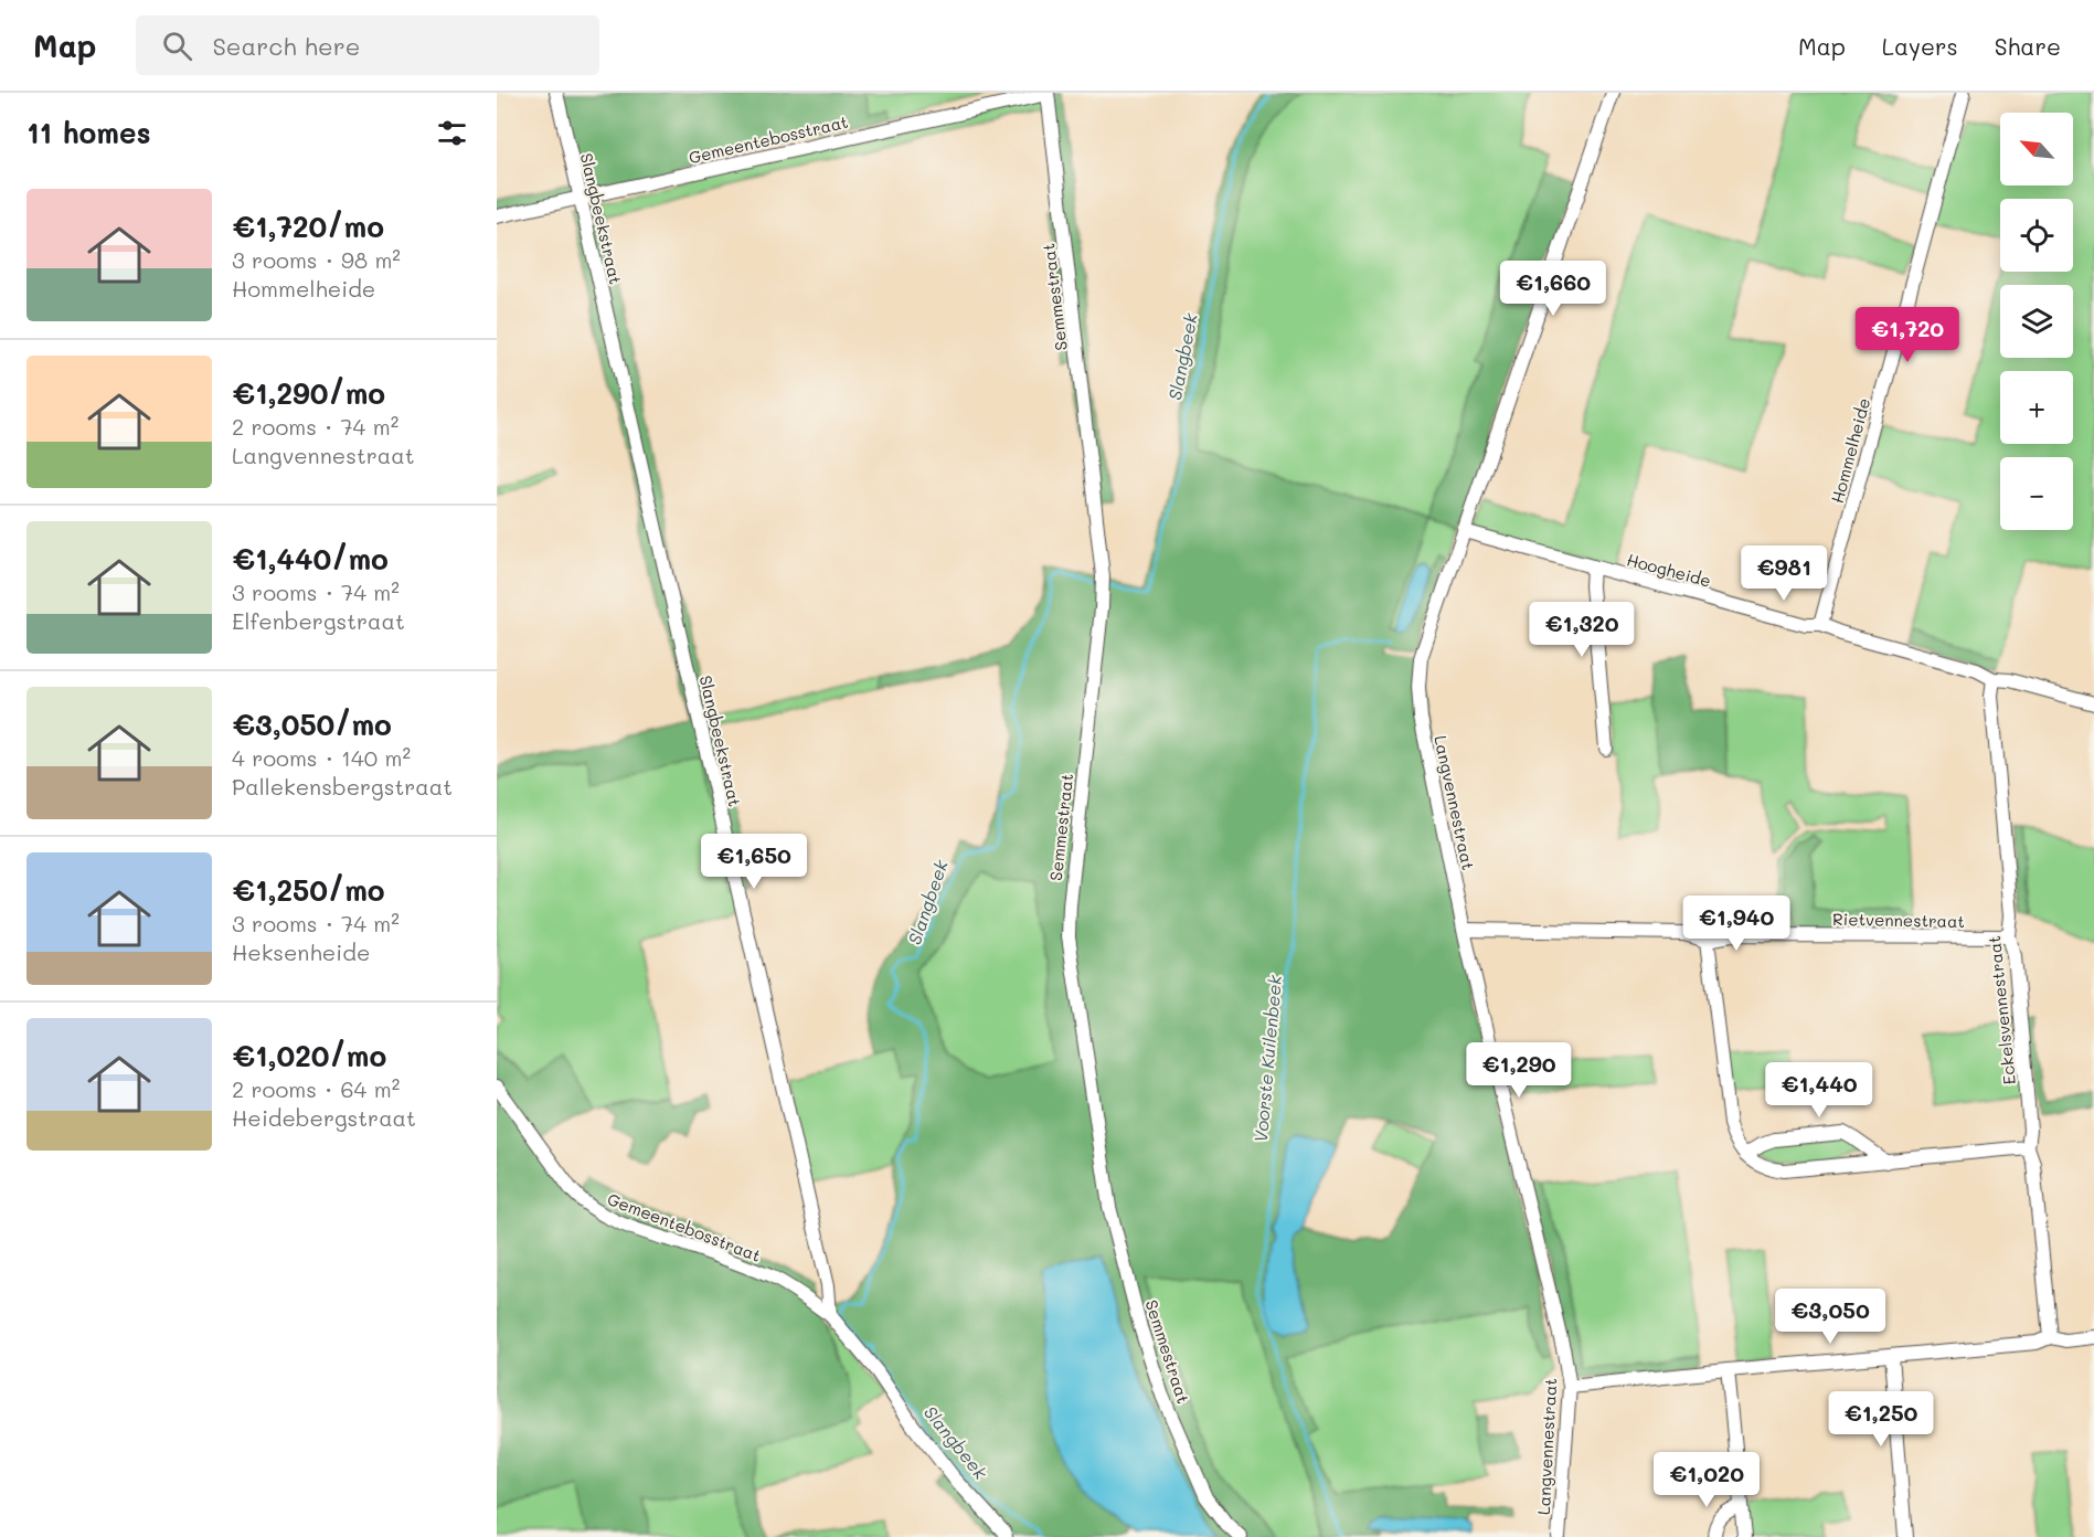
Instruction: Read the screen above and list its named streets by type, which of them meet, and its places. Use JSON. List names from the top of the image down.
{
  "streets": {
    "street": [
      "Gemeentebosstraat",
      "Slangbeekstraat",
      "Semmestraat",
      "Hommelheide",
      "Hoogheide",
      "Langvennestraat",
      "Rietvennestraat",
      "Eckelsvennestraat"
    ]
  },
  "crossings": [
    ["Gemeentebosstraat", "Slangbeekstraat"],
    ["Gemeentebosstraat", "Semmestraat"],
    ["Hommelheide", "Hoogheide"],
    ["Hoogheide", "Langvennestraat"],
    ["Hoogheide", "Eckelsvennestraat"],
    ["Langvennestraat", "Rietvennestraat"],
    ["Rietvennestraat", "Eckelsvennestraat"]
  ],
  "water": ["Slangbeek", "Voorste Kuilenbeek"],
  "north": "top left",
  "page": {
    "header": "Map",
    "search": "Search here",
    "nav": ["Map", "Layers", "Share"],
    "heading": "11 homes",
    "map_buttons": ["+", "−"],
    "list": [
      {
        "name": "€1,720/mo",
        "note": "3 rooms · 98 m² · Hommelheide"
      },
      {
        "name": "€1,290/mo",
        "note": "2 rooms · 74 m² · Langvennestraat"
      },
      {
        "name": "€1,440/mo",
        "note": "3 rooms · 74 m² · Elfenbergstraat"
      },
      {
        "name": "€3,050/mo",
        "note": "4 rooms · 140 m² · Pallekensbergstraat"
      },
      {
        "name": "€1,250/mo",
        "note": "3 rooms · 74 m² · Heksenheide"
      },
      {
        "name": "€1,020/mo",
        "note": "2 rooms · 64 m² · Heidebergstraat"
      }
    ],
    "price": [
      "€1,660",
      "€1,720",
      "€981",
      "€1,320",
      "€1,650",
      "€1,940",
      "€1,290",
      "€1,440",
      "€3,050",
      "€1,250",
      "€1,020"
    ]
  }
}
